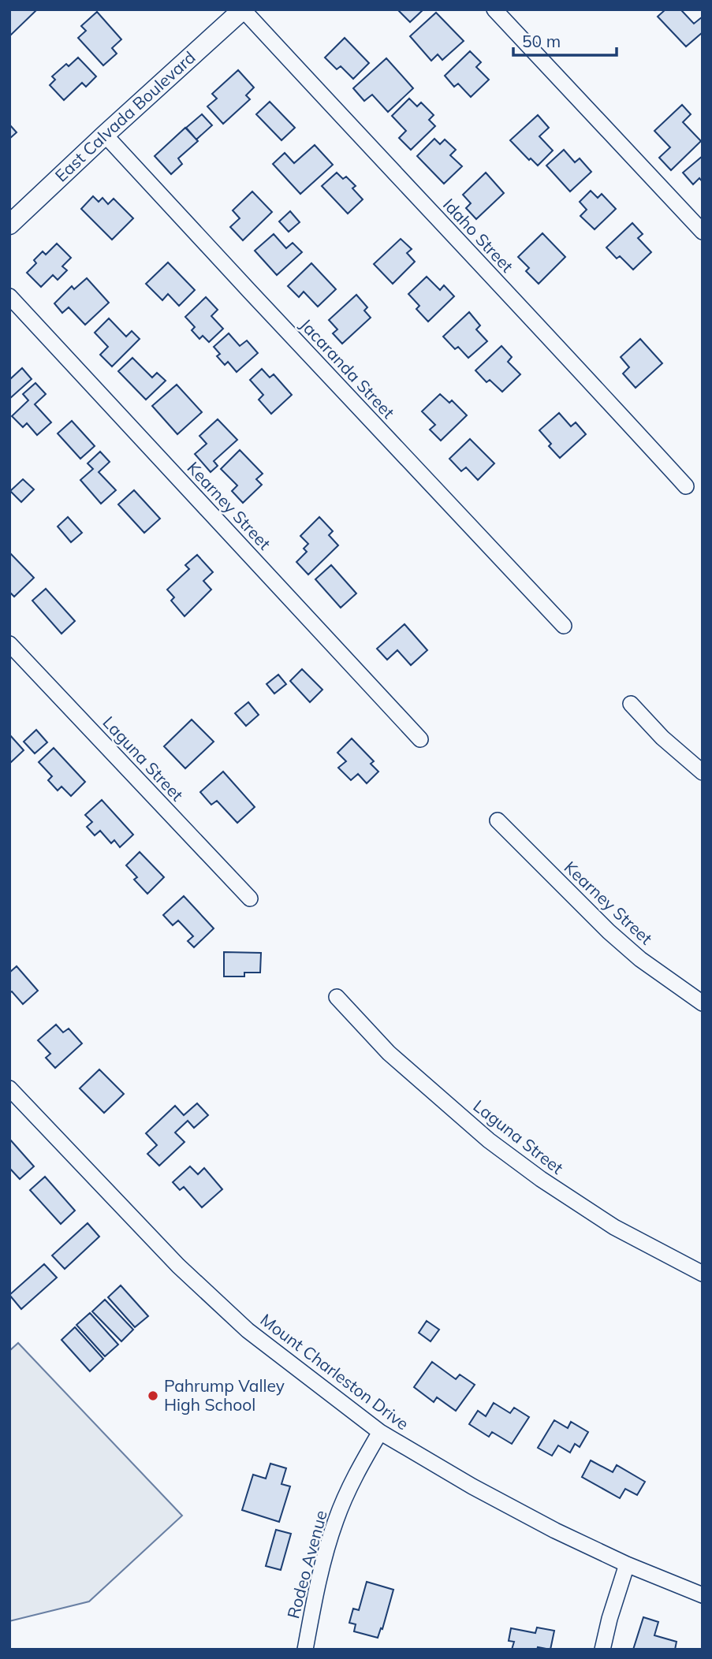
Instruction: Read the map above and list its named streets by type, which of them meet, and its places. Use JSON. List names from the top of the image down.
{
  "streets": {
    "main road": ["East Calvada Boulevard"],
    "street": [
      "Idaho Street",
      "Jacaranda Street",
      "Kearney Street",
      "Laguna Street",
      "Mount Charleston Drive",
      "Rodeo Avenue"
    ]
  },
  "crossings": [
    ["East Calvada Boulevard", "Idaho Street"],
    ["East Calvada Boulevard", "Jacaranda Street"],
    ["Mount Charleston Drive", "Rodeo Avenue"]
  ],
  "places": ["Pahrump Valley High School"],
  "scale_bar": "50 m"
}
